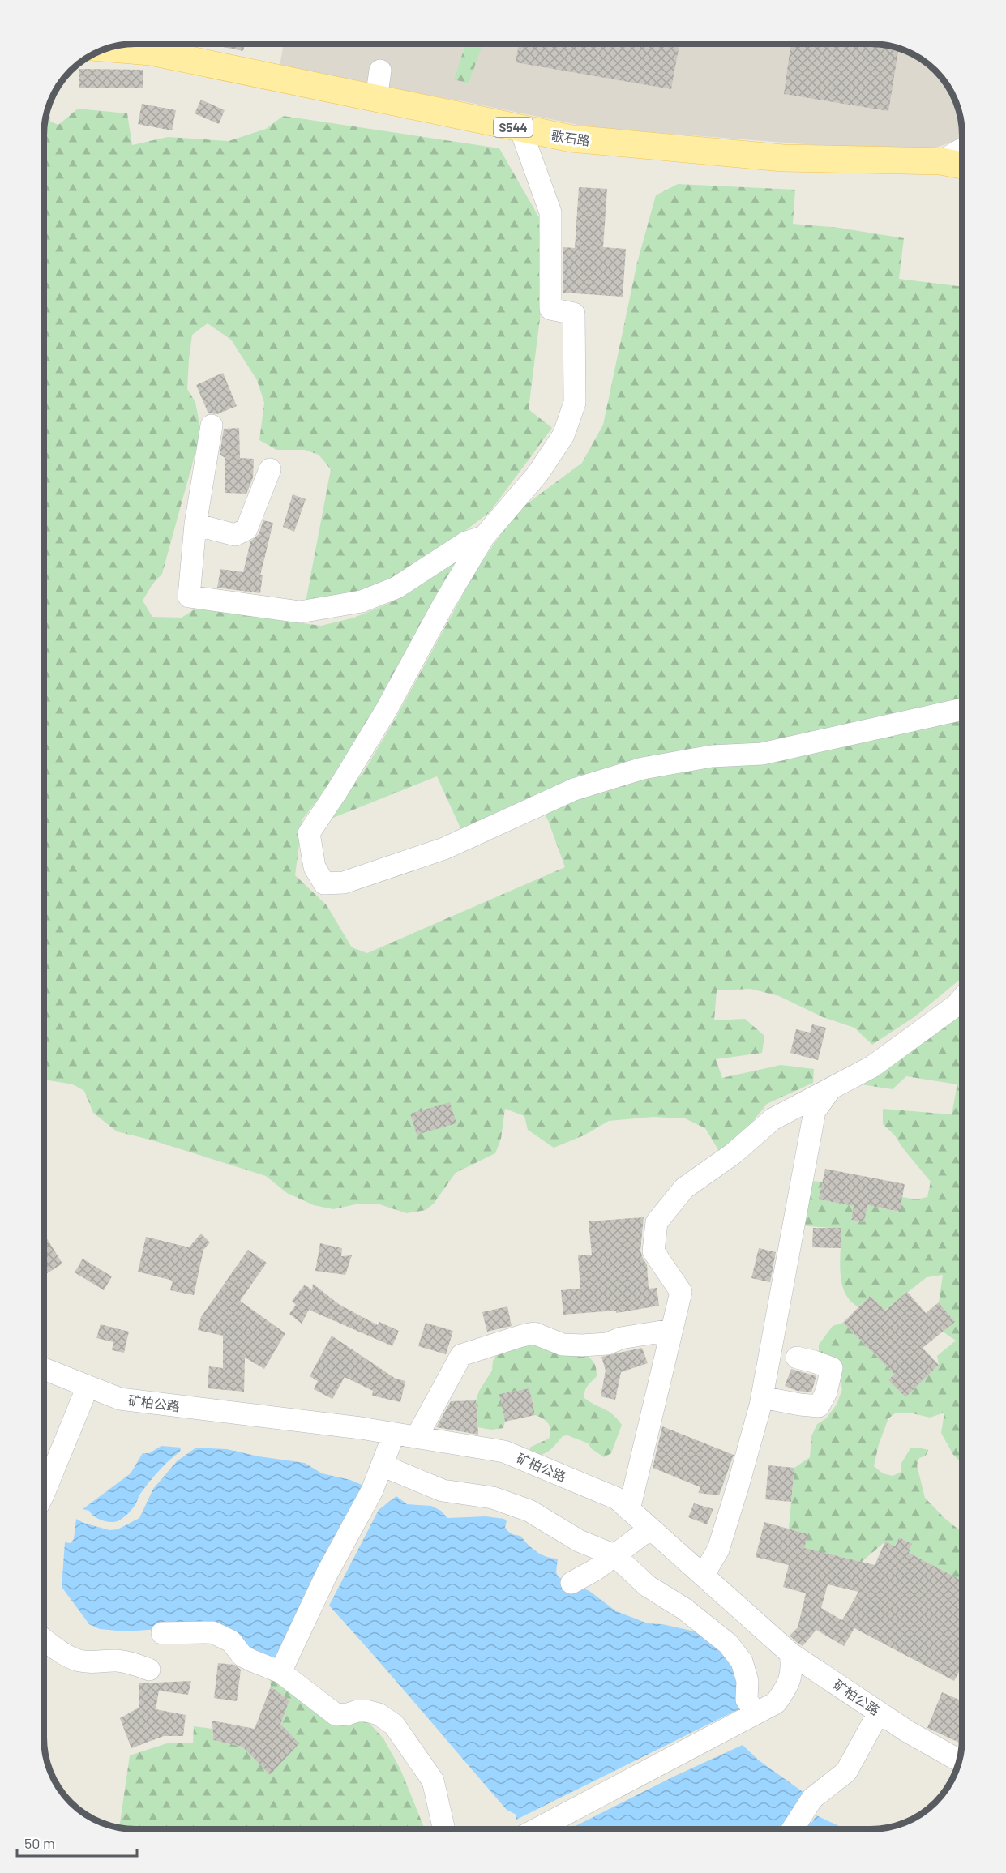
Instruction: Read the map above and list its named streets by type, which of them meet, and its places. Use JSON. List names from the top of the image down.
{
  "streets": {
    "main road": ["S544", "歌石路"],
    "street": ["矿柏公路"]
  },
  "crossings": [
    ["S544", "歌石路"]
  ],
  "scale_bar": "50 m"
}
